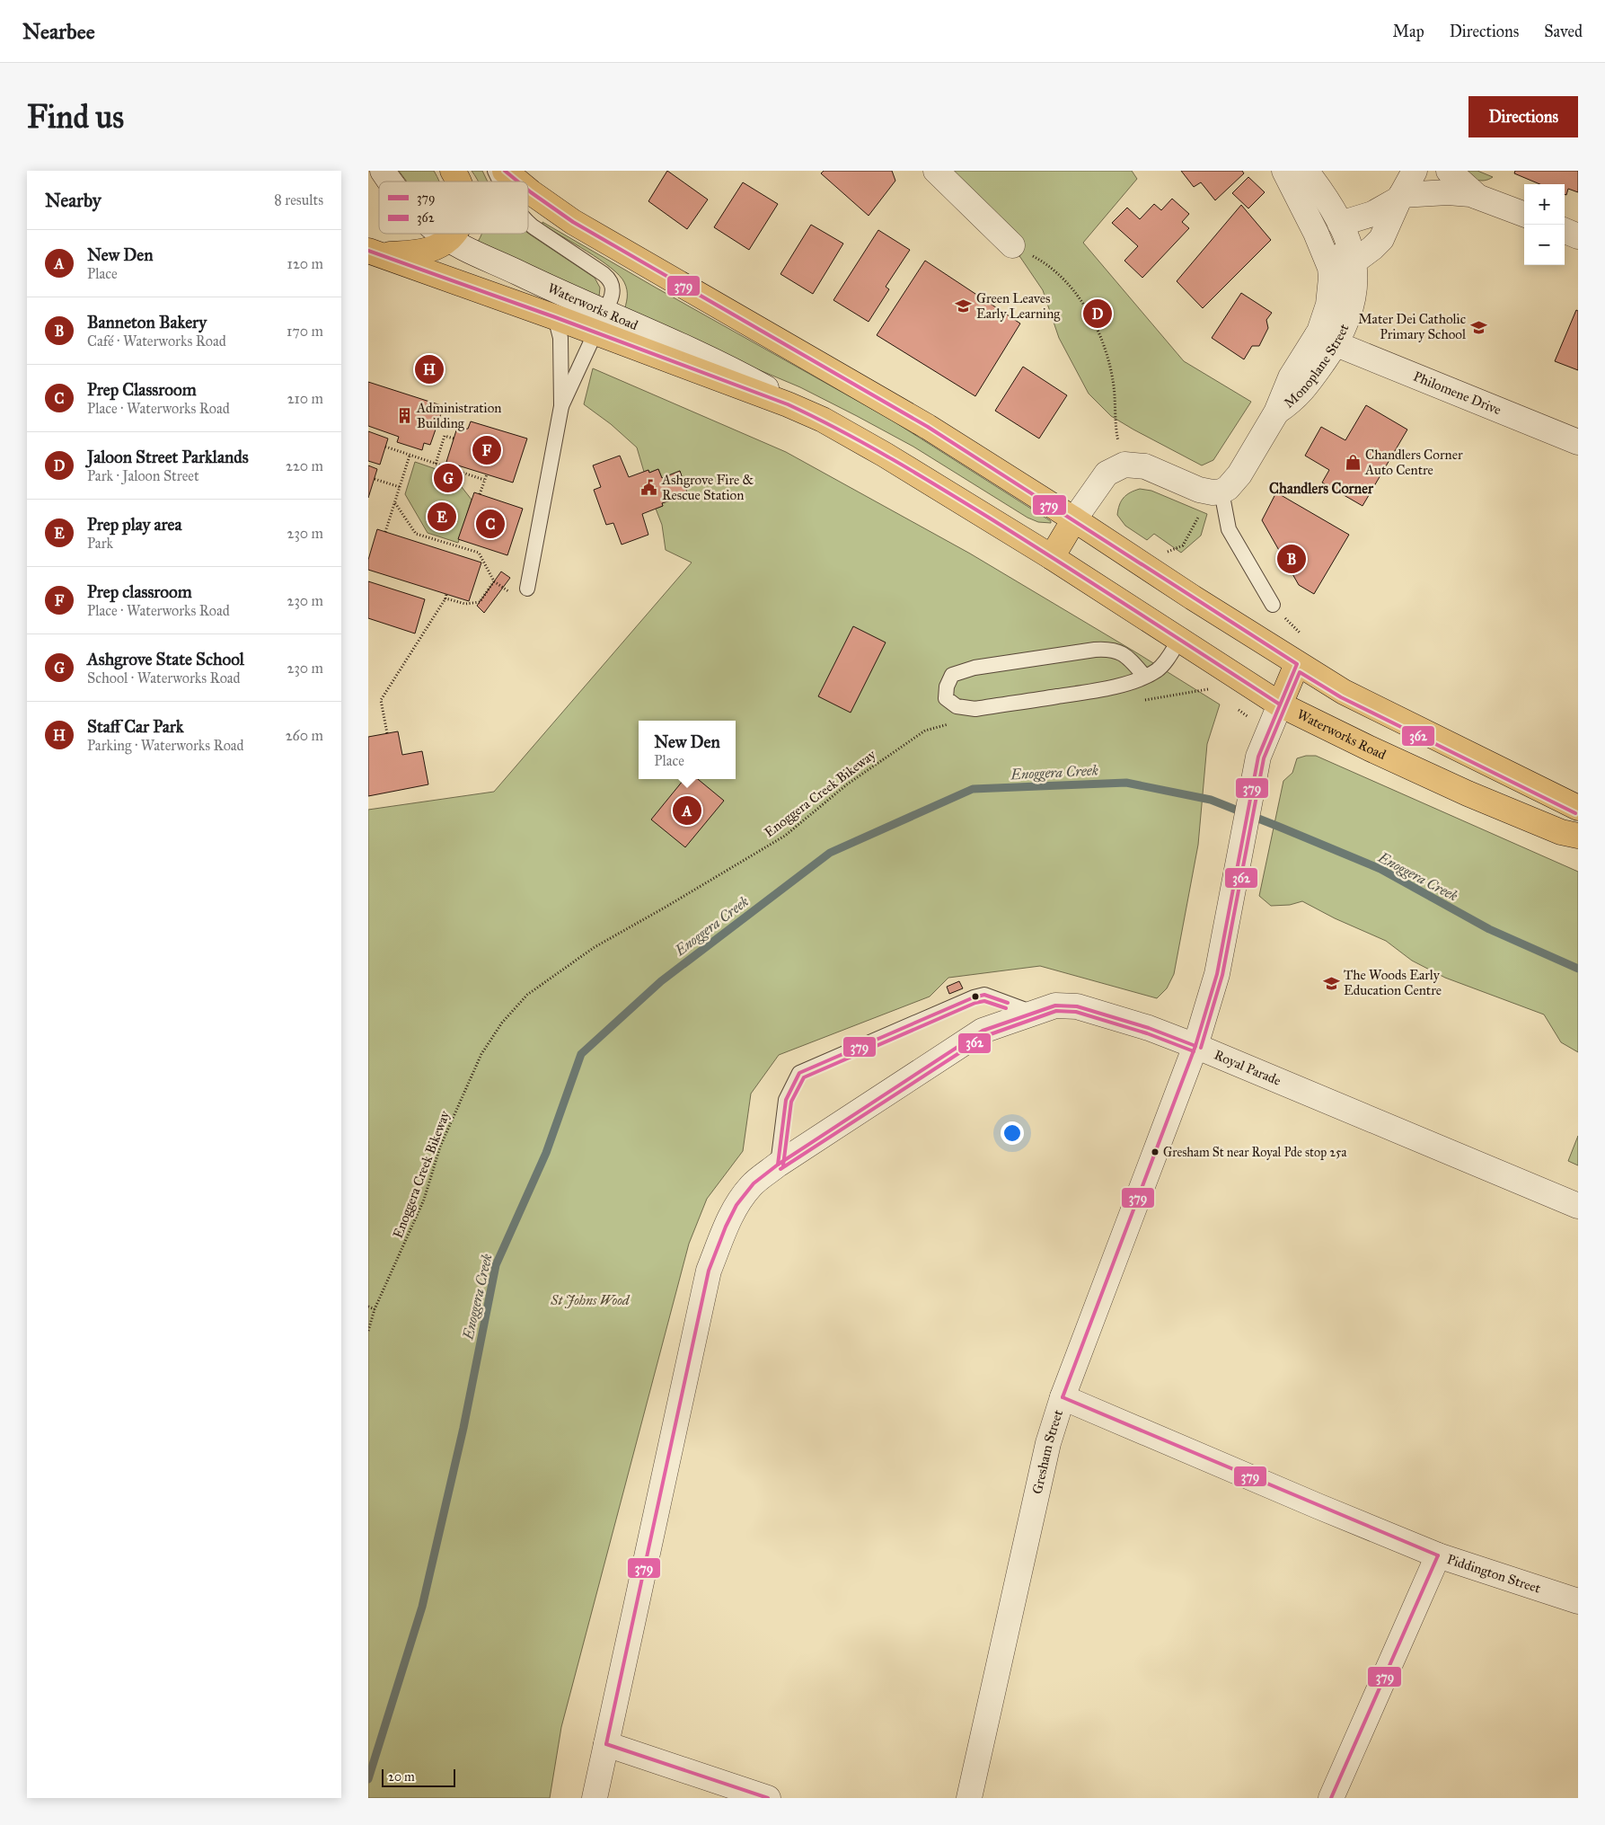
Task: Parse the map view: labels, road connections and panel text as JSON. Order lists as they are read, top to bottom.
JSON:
{
  "streets": {
    "main road": ["Waterworks Road"],
    "street": [
      "Monoplane Street",
      "Philomene Drive",
      "Royal Parade",
      "Gresham Street",
      "Piddington Street"
    ],
    "path": ["Enoggera Creek Bikeway"]
  },
  "crossings": [
    ["Waterworks Road", "Gresham Street"],
    ["Monoplane Street", "Philomene Drive"],
    ["Royal Parade", "Gresham Street"],
    ["Gresham Street", "Piddington Street"]
  ],
  "districts": ["Chandlers Corner"],
  "water": ["Enoggera Creek"],
  "parks": ["St Johns Wood"],
  "places": {
    "school or university": ["Green Leaves Early Learning", "Mater Dei Catholic Primary School", "The Woods Early Education Centre"],
    "building": ["Administration Building"],
    "shop": ["Chandlers Corner Auto Centre"],
    "public building": ["Ashgrove Fire & Rescue Station"],
    "other": ["Gresham St near Royal Pde stop 25a"]
  },
  "lines": ["transit line 379", "transit line 362"],
  "legend": ["379", "362"],
  "scale_bar": "20 m",
  "page": {
    "header": "Nearbee",
    "nav": ["Map", "Directions", "Saved"],
    "buttons": "Directions",
    "title": "Find us",
    "heading": ["Nearby", "8 results"],
    "map_buttons": ["+", "−"],
    "list": [
      {
        "mark": "A",
        "name": "New Den",
        "note": "Place",
        "value": "120 m"
      },
      {
        "mark": "B",
        "name": "Banneton Bakery",
        "note": "Café · Waterworks Road",
        "value": "170 m"
      },
      {
        "mark": "C",
        "name": "Prep Classroom",
        "note": "Place · Waterworks Road",
        "value": "210 m"
      },
      {
        "mark": "D",
        "name": "Jaloon Street Parklands",
        "note": "Park · Jaloon Street",
        "value": "220 m"
      },
      {
        "mark": "E",
        "name": "Prep play area",
        "note": "Park",
        "value": "230 m"
      },
      {
        "mark": "F",
        "name": "Prep classroom",
        "note": "Place · Waterworks Road",
        "value": "230 m"
      },
      {
        "mark": "G",
        "name": "Ashgrove State School",
        "note": "School · Waterworks Road",
        "value": "230 m"
      },
      {
        "mark": "H",
        "name": "Staff Car Park",
        "note": "Parking · Waterworks Road",
        "value": "260 m"
      }
    ],
    "pins": [
      "D",
      "H",
      "F",
      "G",
      "E",
      "C",
      "B",
      "A"
    ],
    "popup": ["New Den", "Place"],
    "scale": "20 m"
  }
}
